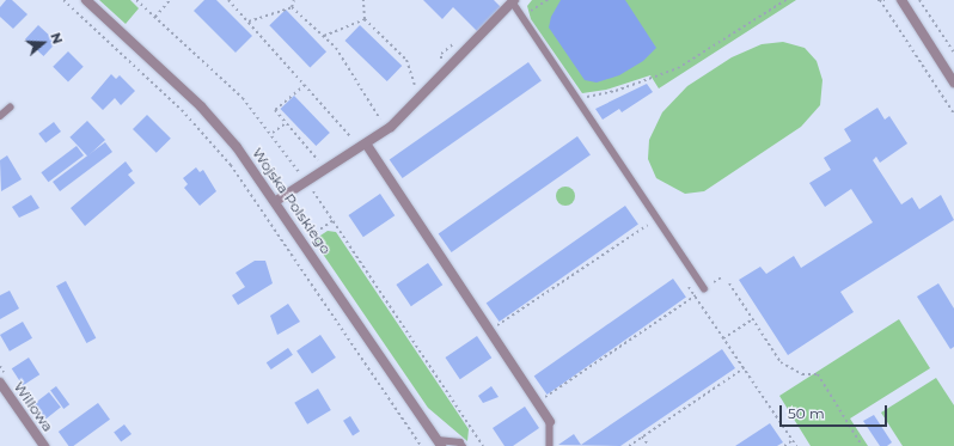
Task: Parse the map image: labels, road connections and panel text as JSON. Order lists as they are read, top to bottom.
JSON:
{
  "streets": {
    "street": ["Wojska Polskiego", "Willowa"]
  },
  "scale_bar": "50 m",
  "north": "right"
}
